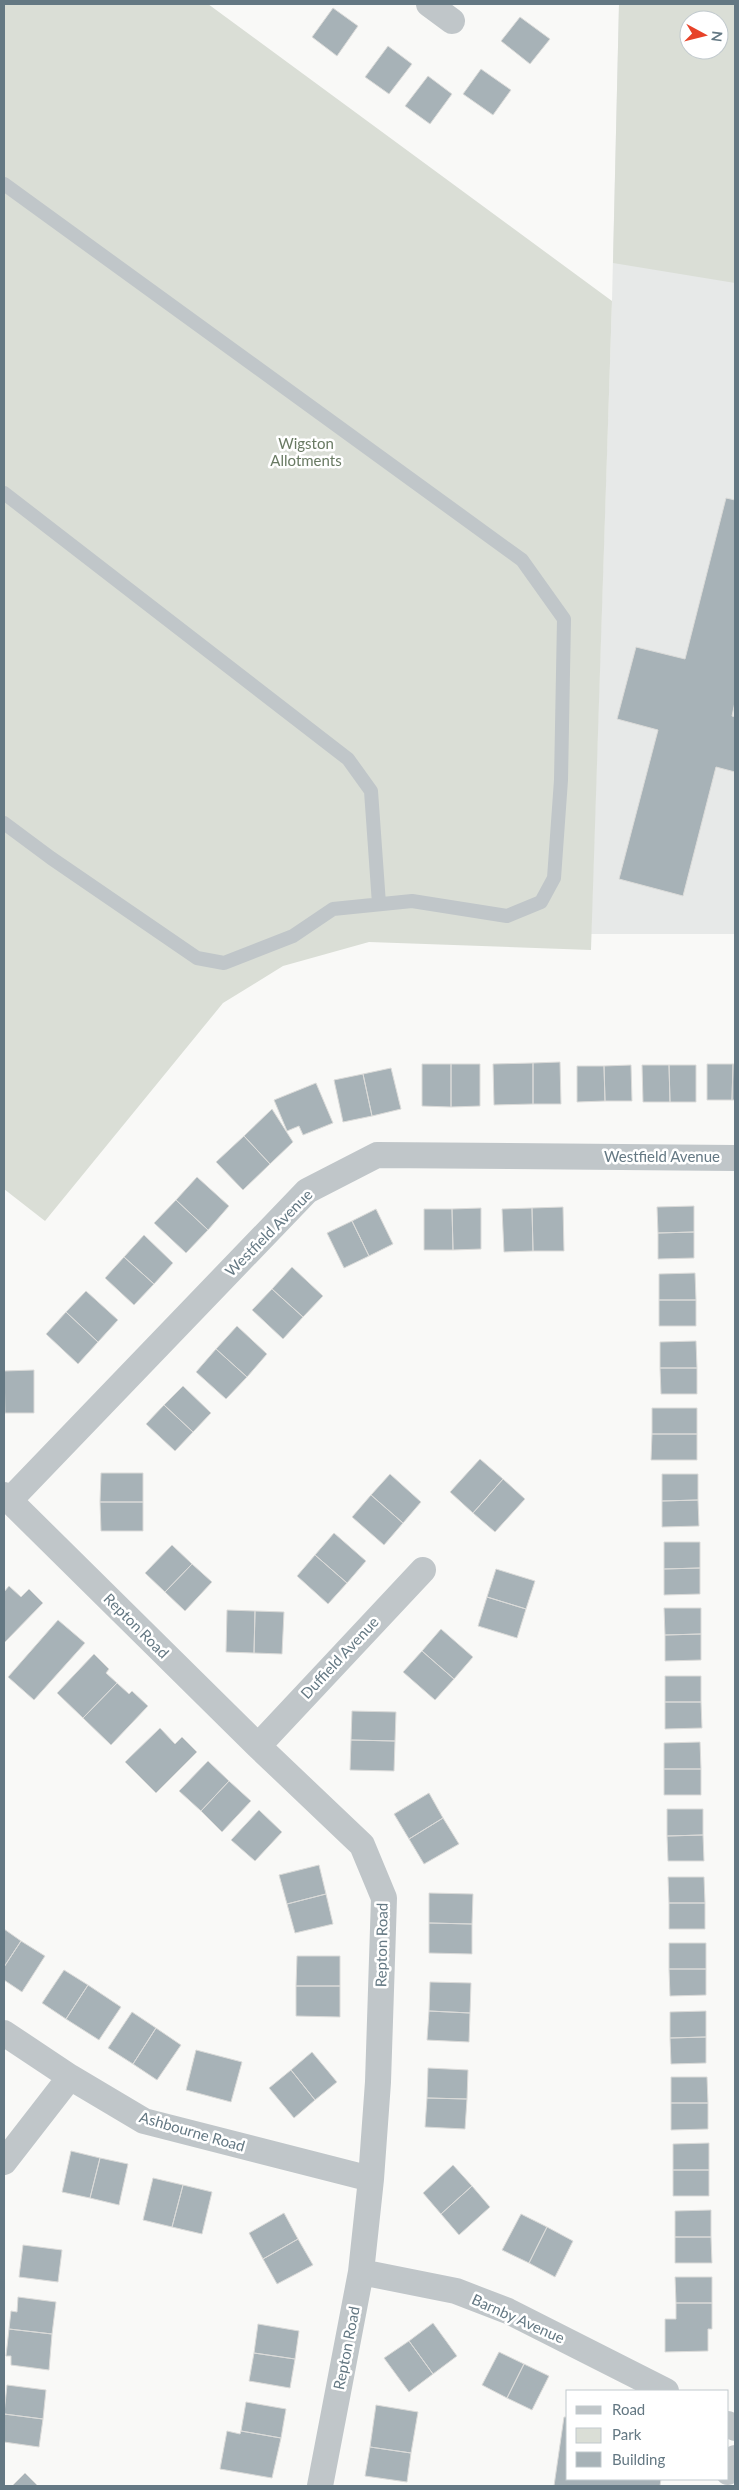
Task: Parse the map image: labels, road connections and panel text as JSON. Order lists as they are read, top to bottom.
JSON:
{
  "streets": {
    "street": [
      "Westfield Avenue",
      "Repton Road",
      "Duffield Avenue",
      "Ashbourne Road",
      "Barnby Avenue"
    ]
  },
  "crossings": [
    ["Westfield Avenue", "Repton Road"],
    ["Repton Road", "Duffield Avenue"],
    ["Repton Road", "Ashbourne Road"],
    ["Repton Road", "Barnby Avenue"]
  ],
  "parks": ["Wigston Allotments"],
  "legend": ["Road", "Park", "Building"],
  "north": "right"
}
